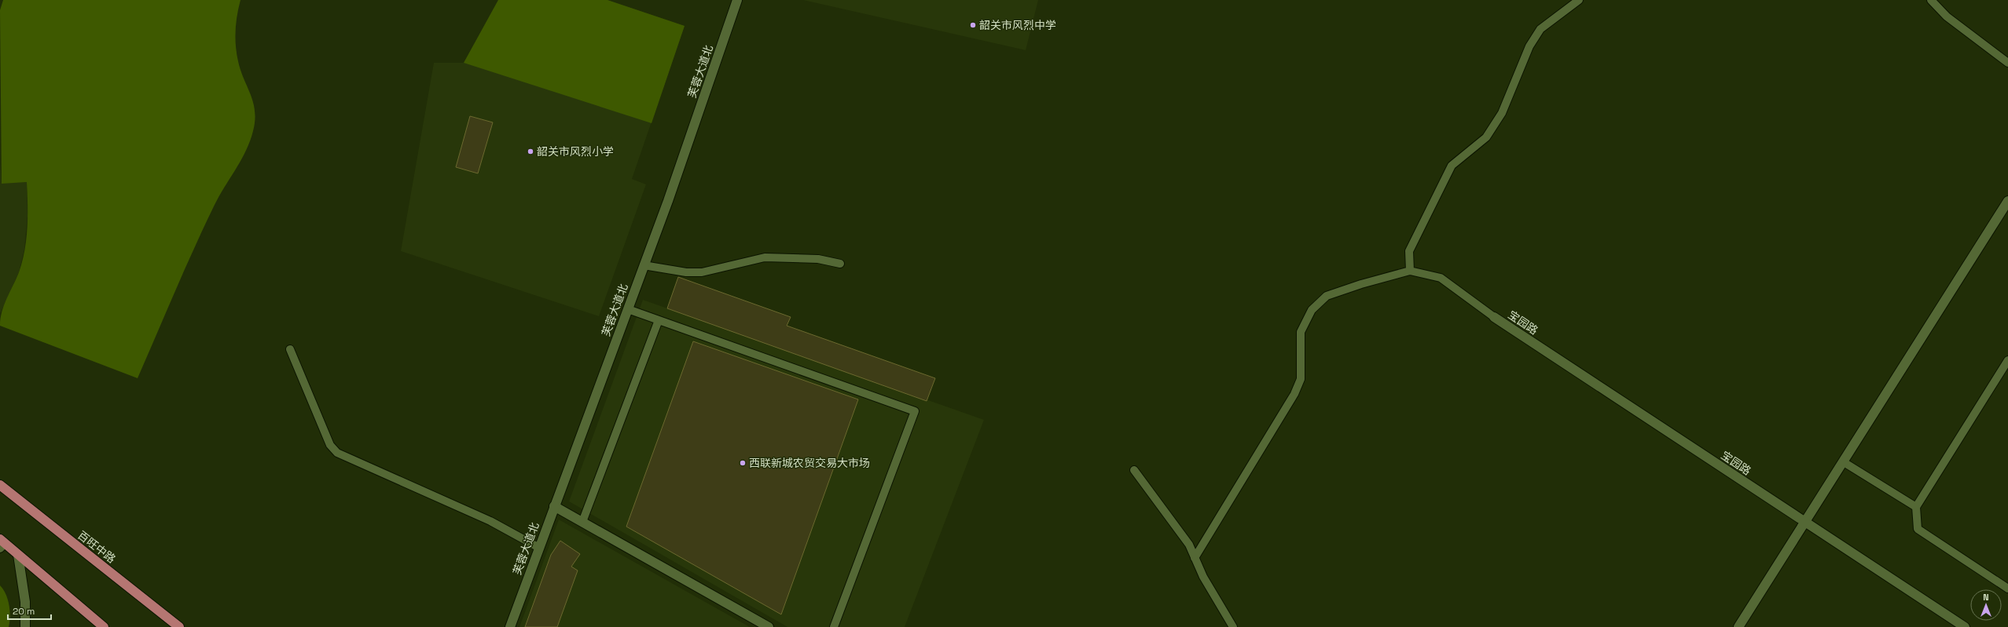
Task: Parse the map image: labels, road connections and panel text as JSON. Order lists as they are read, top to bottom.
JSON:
{
  "streets": {
    "main road": ["百旺中路"],
    "street": ["芙蓉大道北", "宝园路"]
  },
  "places": ["韶关市风烈中学", "韶关市风烈小学", "西联新城农贸交易大市场"],
  "scale_bar": "20 m",
  "north": "top"
}
